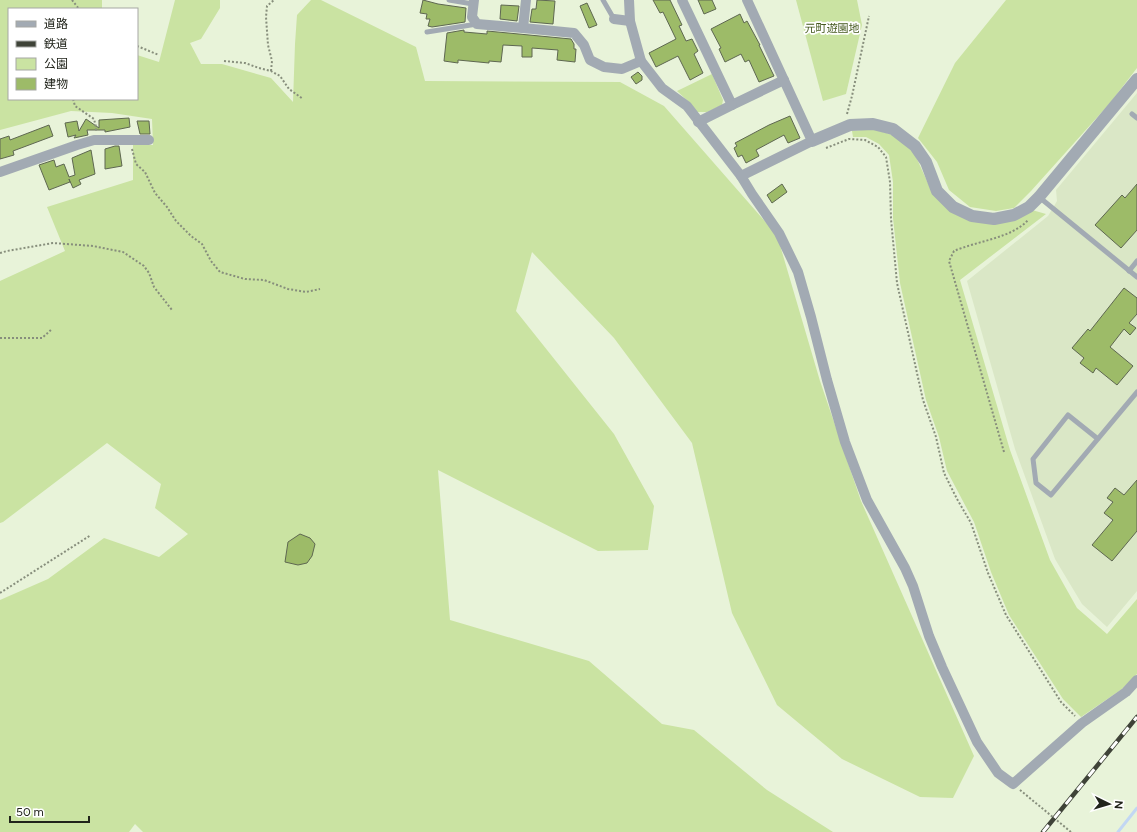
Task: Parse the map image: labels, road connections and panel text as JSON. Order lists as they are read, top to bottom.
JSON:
{
  "parks": ["元町遊園地"],
  "legend": [
    "道路",
    "鉄道",
    "公園",
    "建物"
  ],
  "scale_bar": "50 m",
  "north": "right"
}
